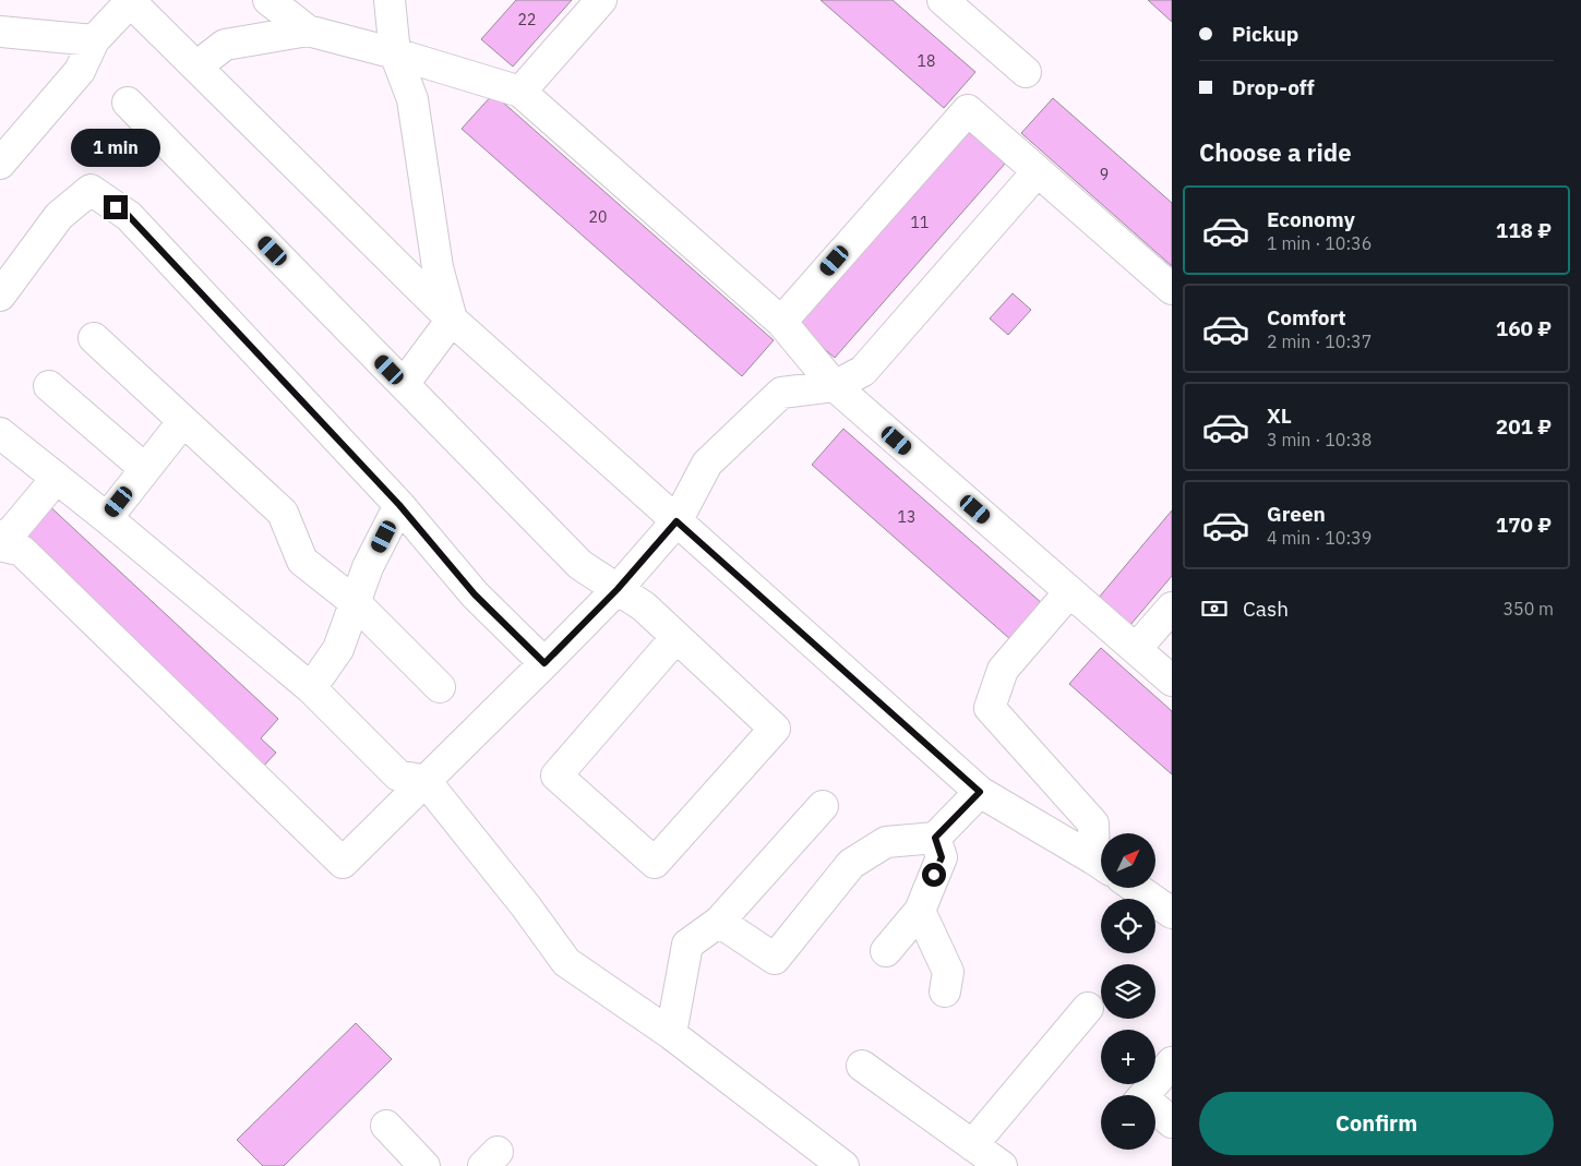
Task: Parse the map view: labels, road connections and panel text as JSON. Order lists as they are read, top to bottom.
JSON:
{
  "house_numbers": [
    "22",
    "18",
    "9",
    "20",
    "11",
    "13"
  ],
  "north": "top right",
  "page": {
    "banner": ["Pickup", "Drop-off"],
    "heading": "Choose a ride",
    "bubble": "1 min",
    "list": [
      {
        "name": "Economy",
        "note": "1 min · 10:36",
        "value": "118 ₽"
      },
      {
        "name": "Comfort",
        "note": "2 min · 10:37",
        "value": "160 ₽"
      },
      {
        "name": "XL",
        "note": "3 min · 10:38",
        "value": "201 ₽"
      },
      {
        "name": "Green",
        "note": "4 min · 10:39",
        "value": "170 ₽"
      }
    ],
    "pay": ["Cash", "350 m"],
    "map_buttons": ["+", "−"],
    "buttons": "Confirm"
  }
}
